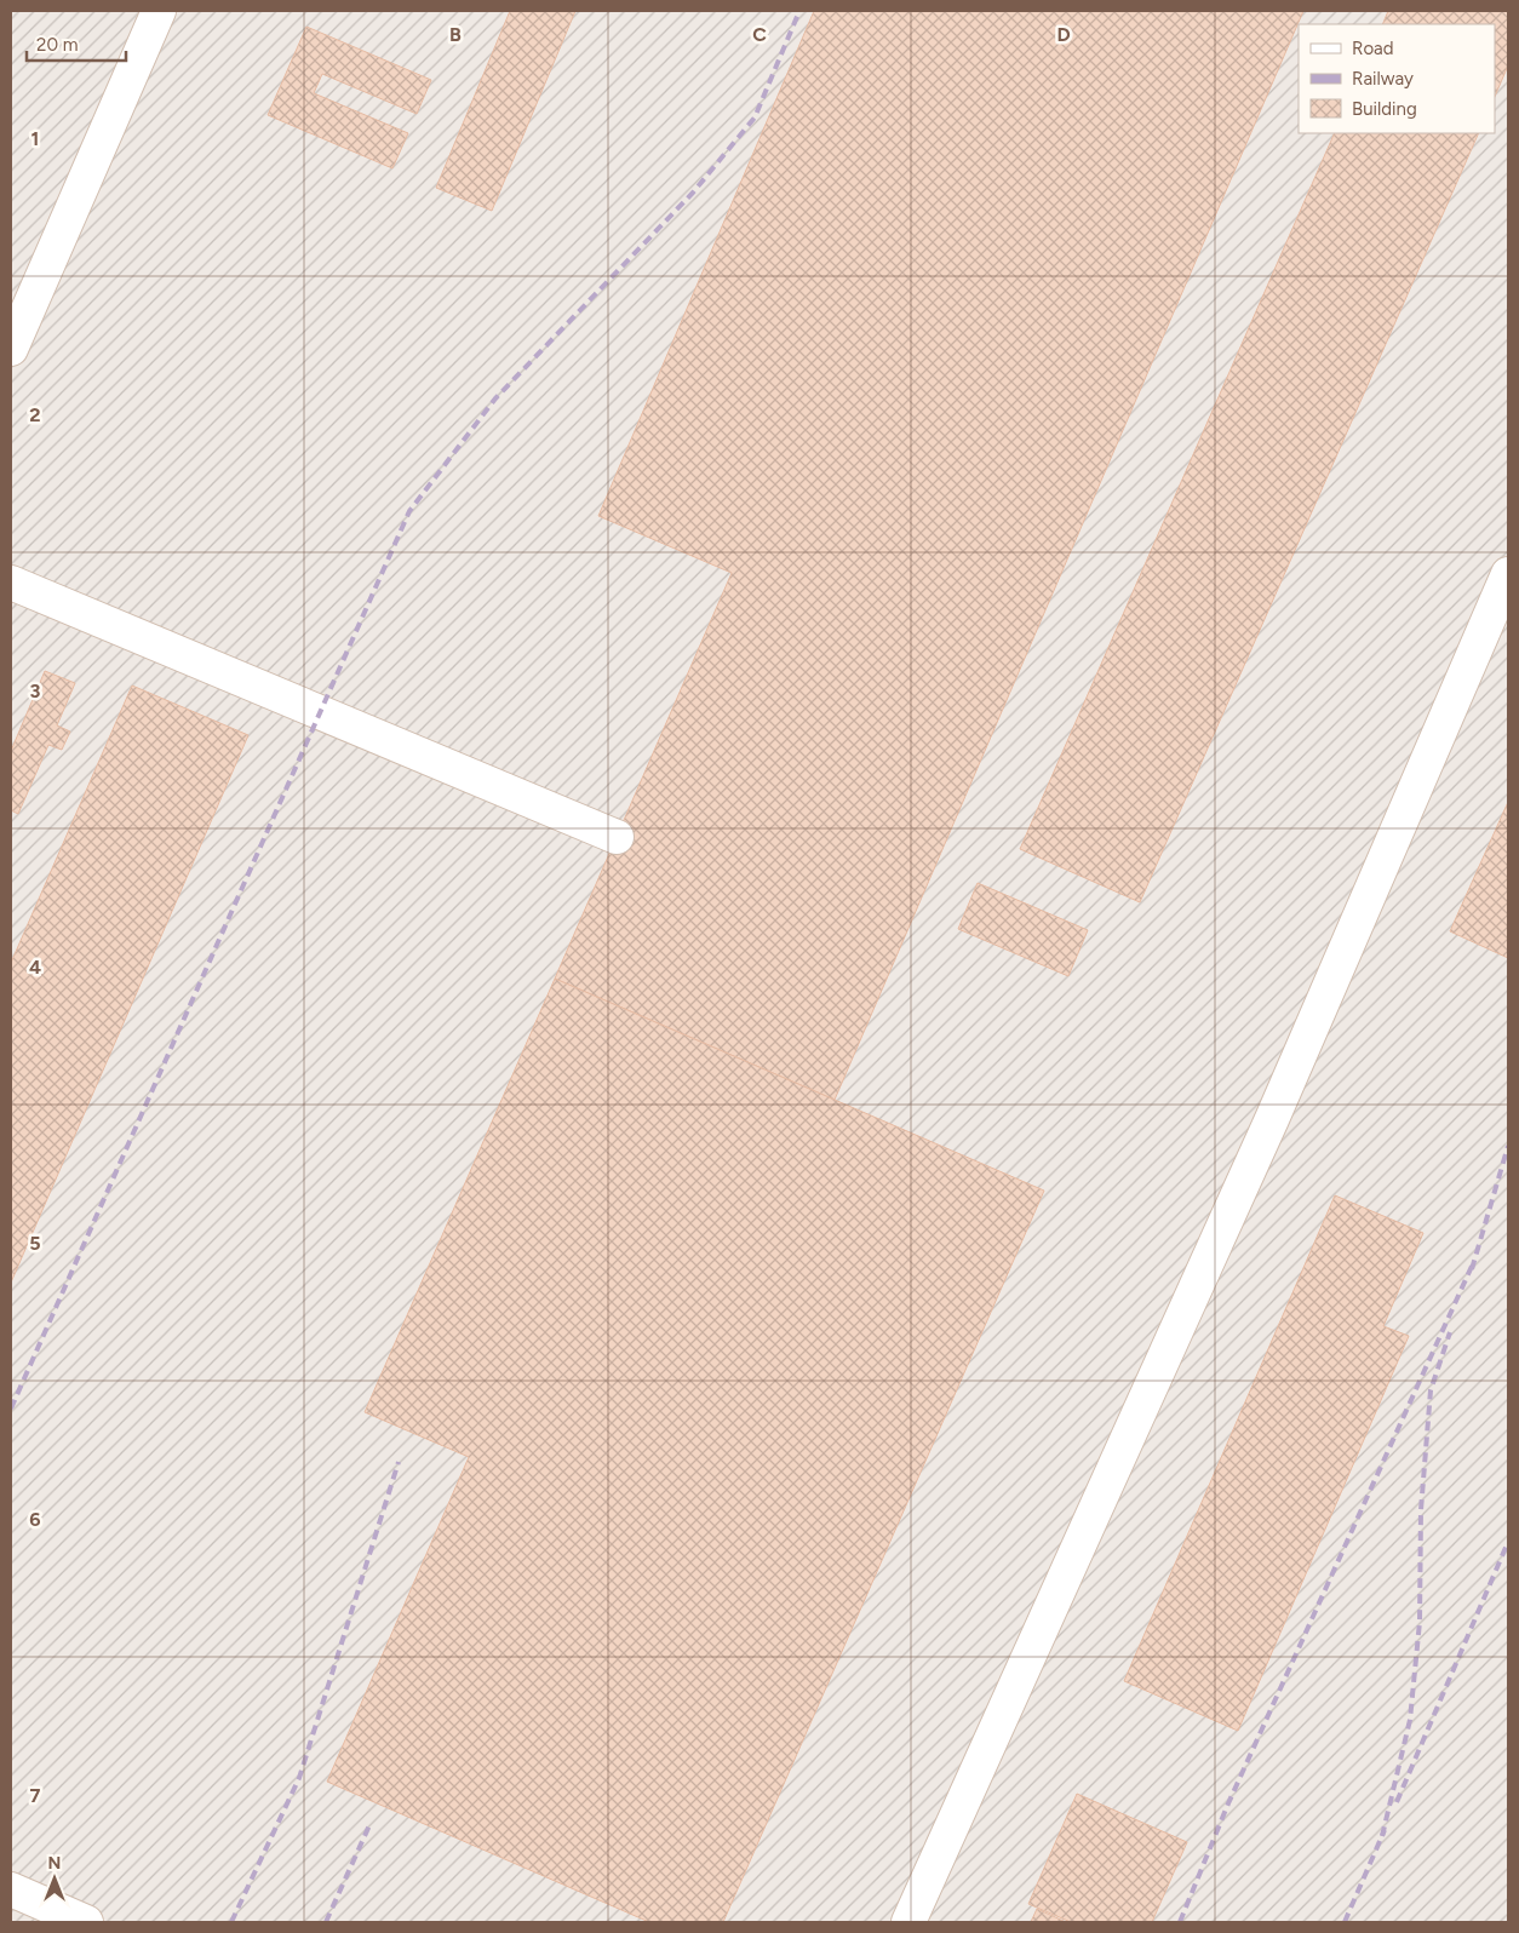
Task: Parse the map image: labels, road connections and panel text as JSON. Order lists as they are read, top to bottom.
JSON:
{
  "legend": ["Road", "Railway", "Building"],
  "scale_bar": "20 m",
  "north": "top",
  "grid": {
    "columns": ["B", "C", "D"],
    "rows": [
      "1",
      "2",
      "3",
      "4",
      "5",
      "6",
      "7"
    ]
  }
}
